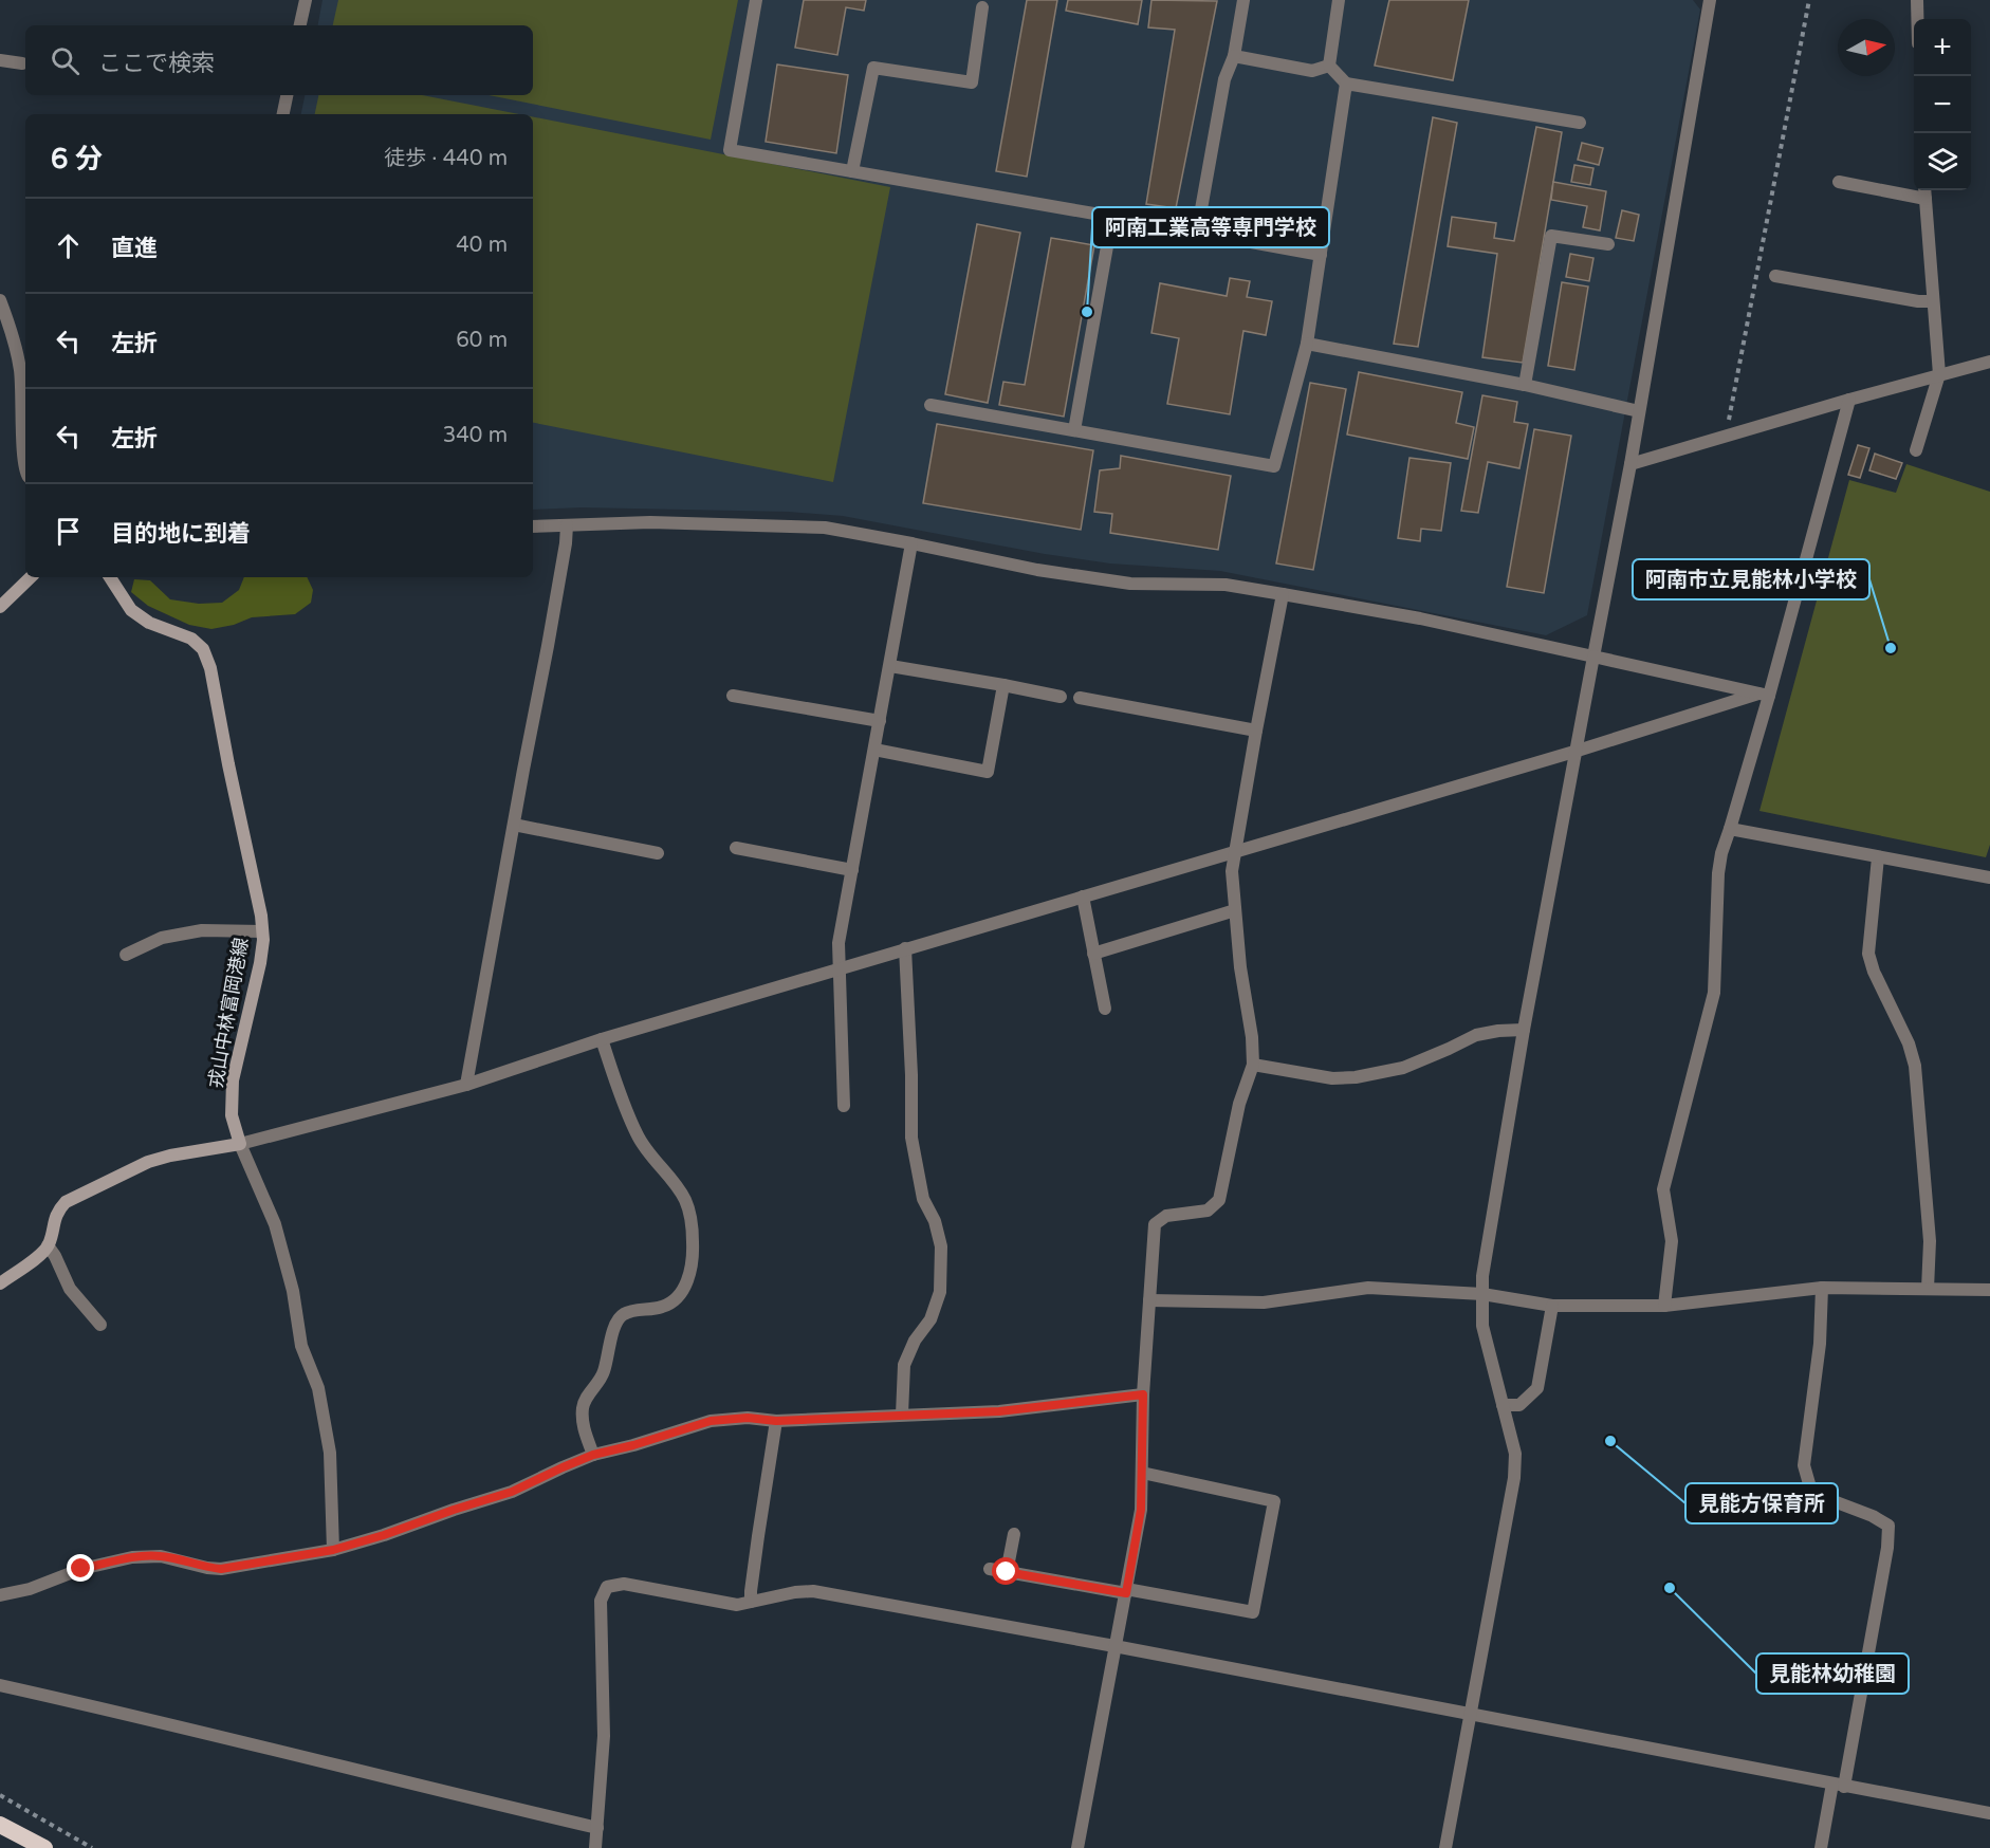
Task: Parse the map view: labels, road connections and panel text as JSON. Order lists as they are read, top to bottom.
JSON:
{
  "streets": {
    "main road": ["戎山中林富岡港線"]
  },
  "places": [
    "阿南工業高等専門学校",
    "阿南市立見能林小学校",
    "見能方保育所",
    "見能林幼稚園"
  ],
  "north": "right",
  "page": {
    "map_buttons": ["+", "−"],
    "search": "ここで検索",
    "heading": ["6 分", "徒歩 · 440 m"],
    "list": [
      ["直進", "40 m"],
      ["左折", "60 m"],
      ["左折", "340 m"],
      "目的地に到着"
    ]
  }
}
